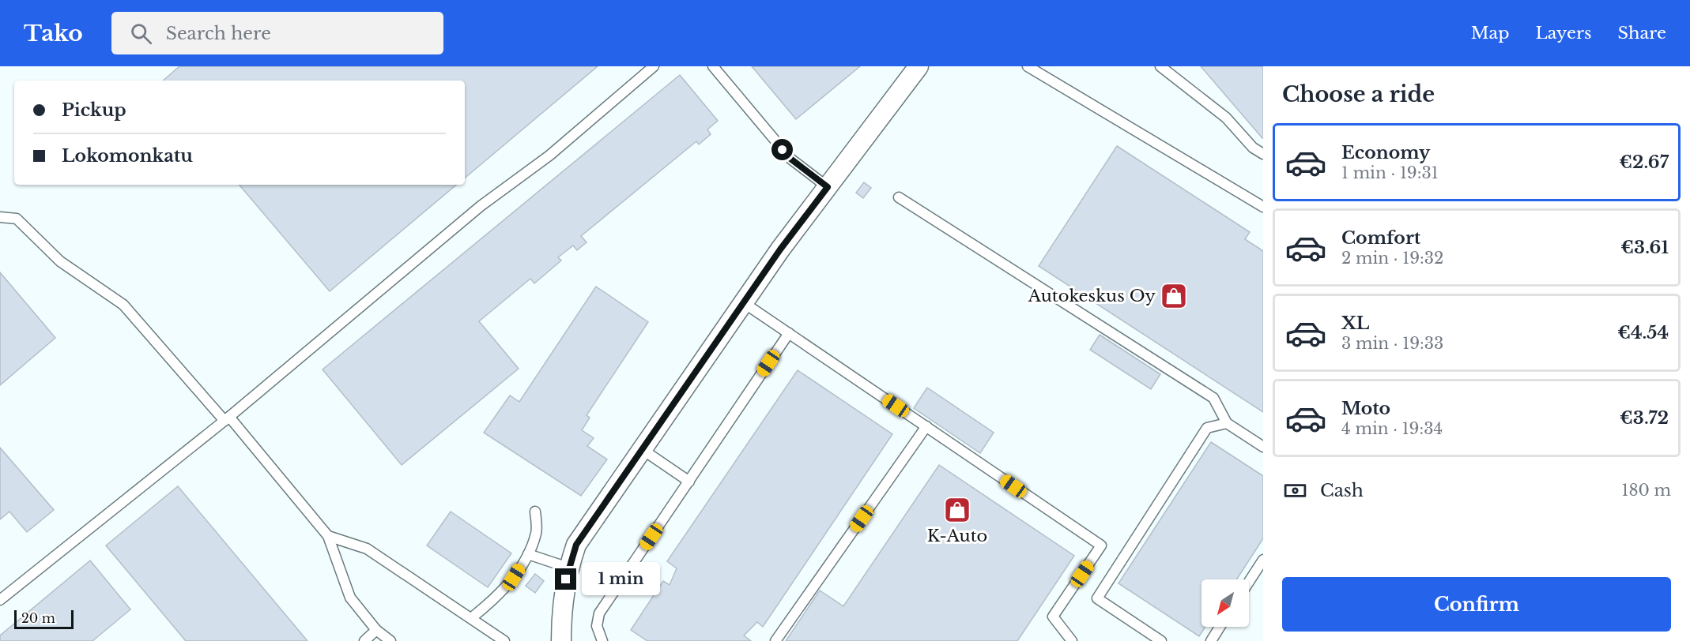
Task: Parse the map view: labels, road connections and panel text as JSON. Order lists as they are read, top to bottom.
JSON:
{
  "places": {
    "shop": ["Autokeskus Oy", "K-Auto"]
  },
  "scale_bar": "20 m",
  "north": "bottom left",
  "page": {
    "header": "Tako",
    "search": "Search here",
    "nav": ["Map", "Layers", "Share"],
    "heading": "Choose a ride",
    "banner": ["Pickup", "Lokomonkatu"],
    "list": [
      {
        "name": "Economy",
        "note": "1 min · 19:31",
        "value": "€2.67"
      },
      {
        "name": "Comfort",
        "note": "2 min · 19:32",
        "value": "€3.61"
      },
      {
        "name": "XL",
        "note": "3 min · 19:33",
        "value": "€4.54"
      },
      {
        "name": "Moto",
        "note": "4 min · 19:34",
        "value": "€3.72"
      }
    ],
    "pay": ["Cash", "180 m"],
    "bubble": "1 min",
    "buttons": "Confirm",
    "scale": "20 m"
  }
}
